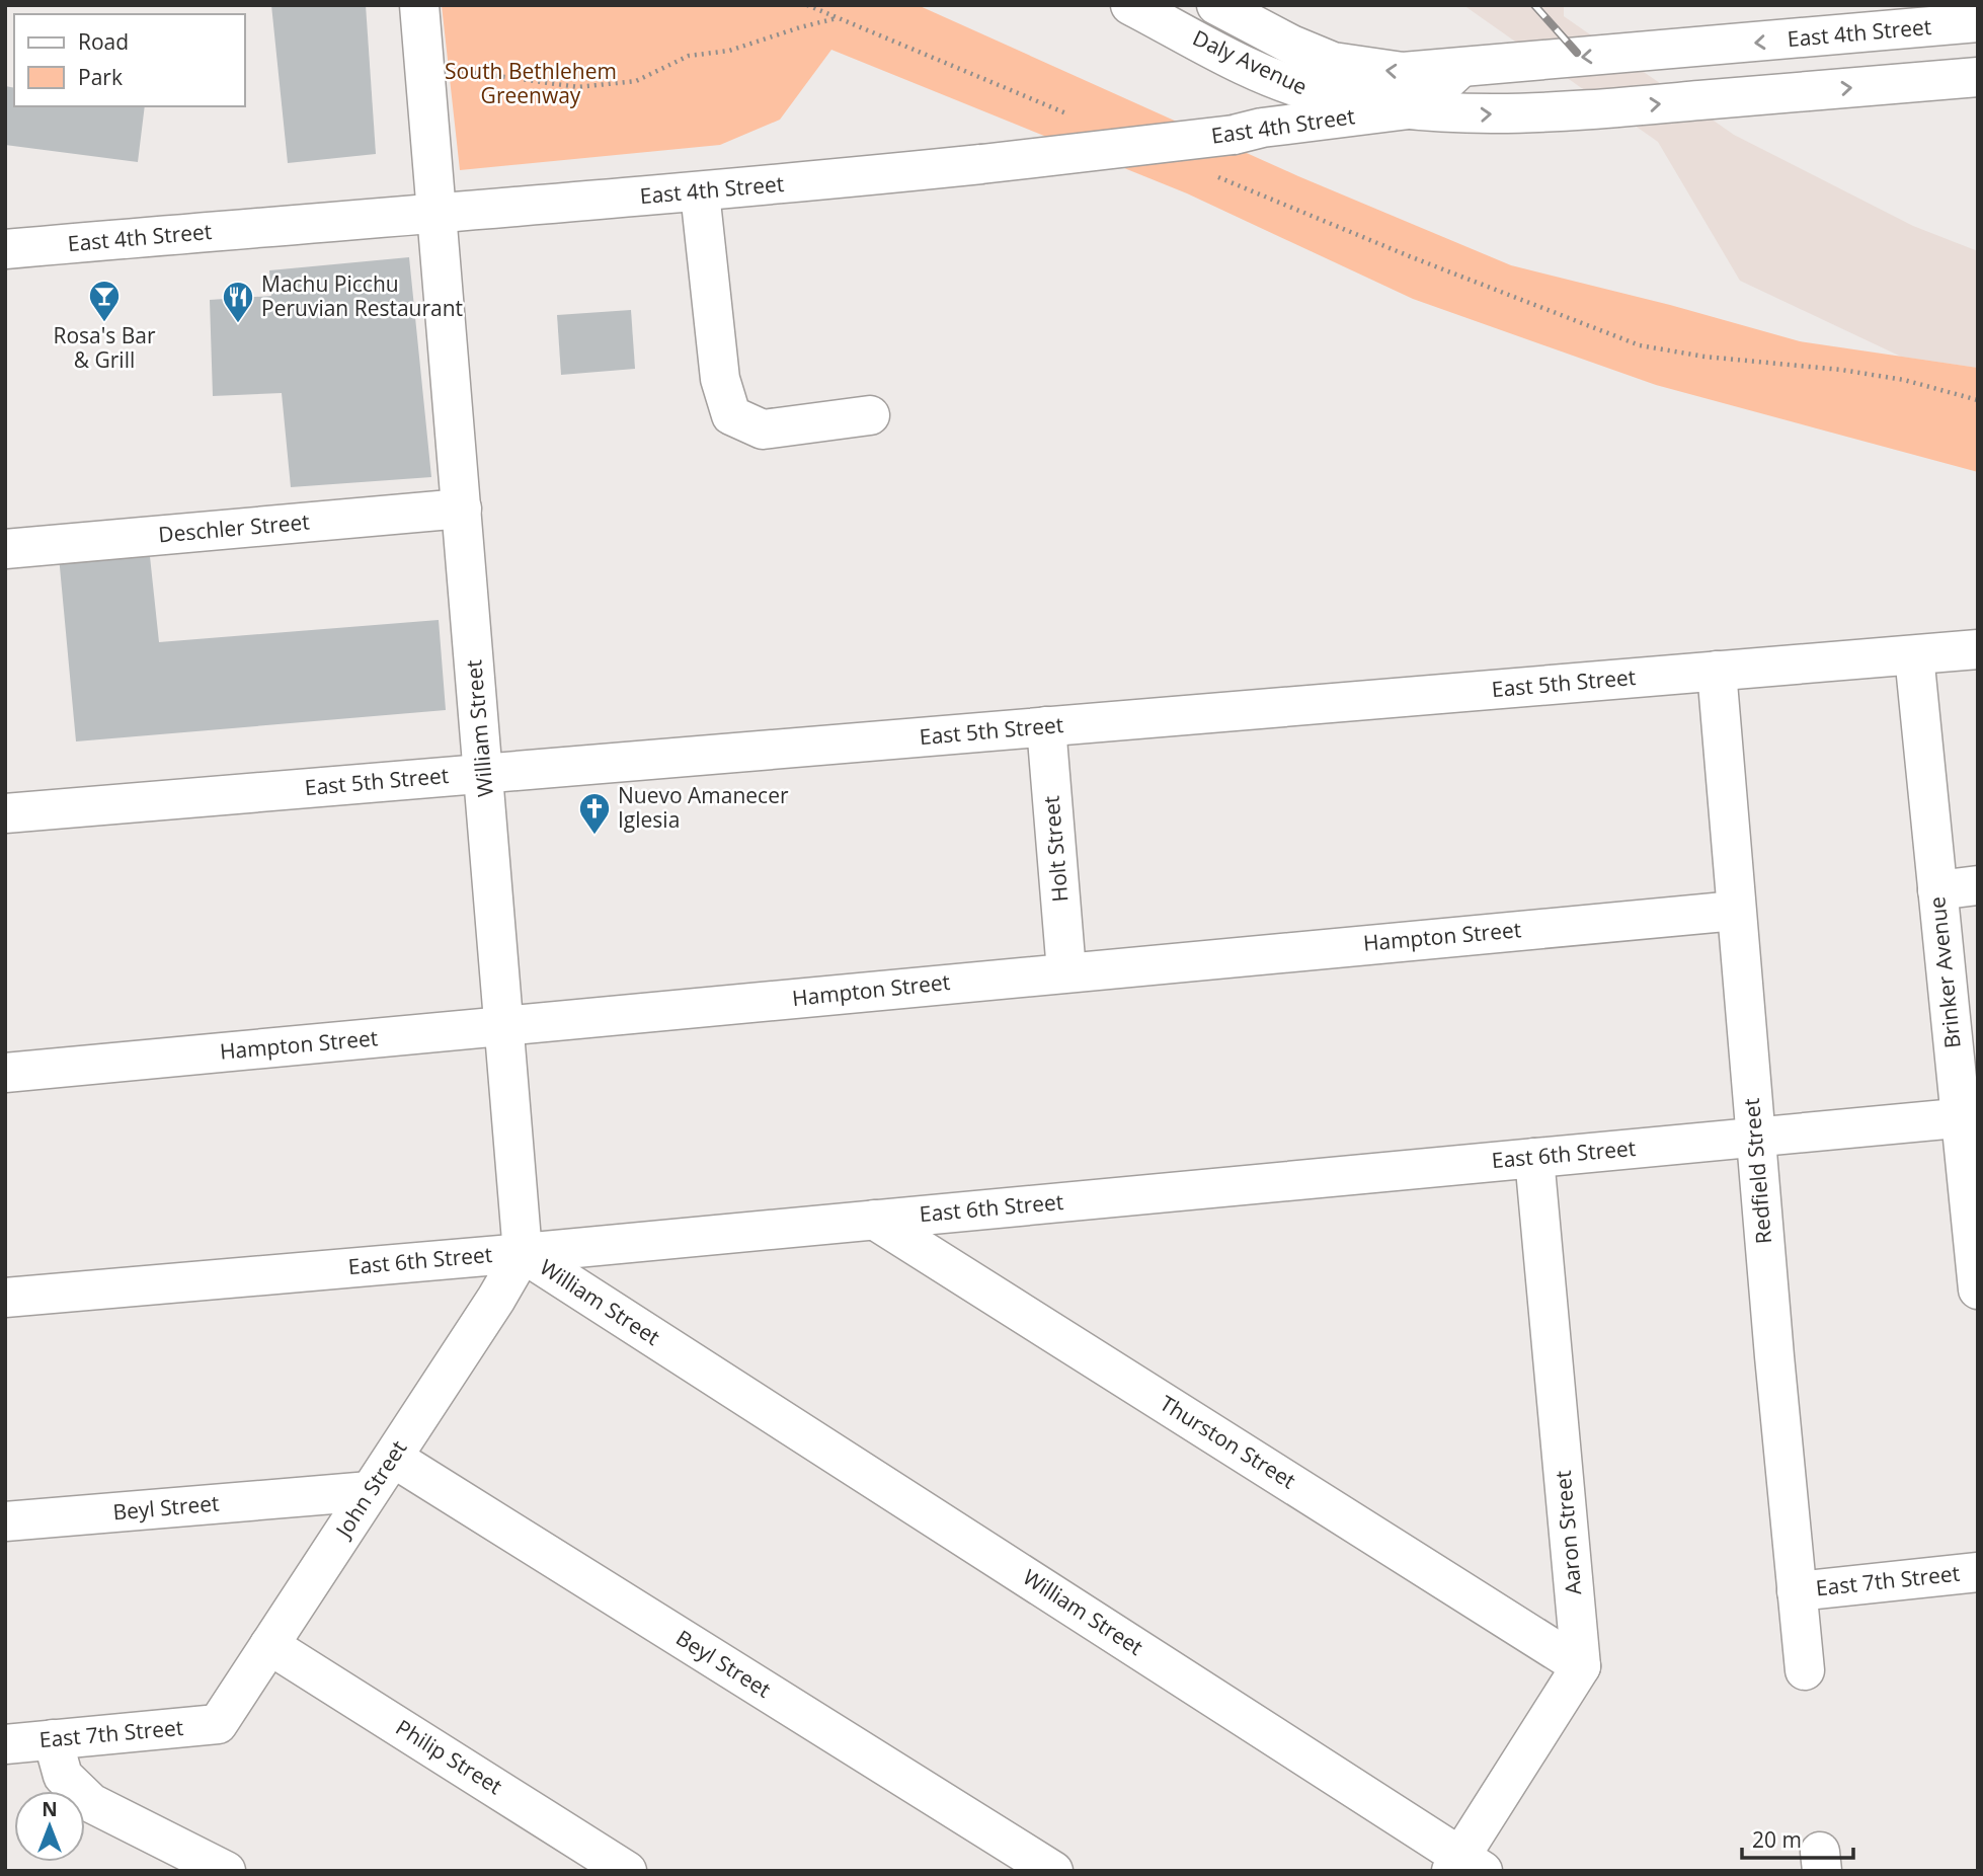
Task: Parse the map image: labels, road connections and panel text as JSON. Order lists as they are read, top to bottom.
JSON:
{
  "streets": {
    "main road": [
      "East 4th Street",
      "Daly Avenue",
      "Deschler Street",
      "East 5th Street",
      "William Street",
      "Holt Street",
      "Hampton Street",
      "Brinker Avenue",
      "East 6th Street",
      "Redfield Street",
      "Thurston Street",
      "John Street",
      "Beyl Street",
      "Aaron Street",
      "East 7th Street",
      "Philip Street"
    ]
  },
  "crossings": [
    ["East 4th Street", "Daly Avenue"],
    ["East 4th Street", "William Street"],
    ["Deschler Street", "William Street"],
    ["East 5th Street", "William Street"],
    ["East 5th Street", "Holt Street"],
    ["East 5th Street", "Brinker Avenue"],
    ["East 5th Street", "Redfield Street"],
    ["William Street", "Hampton Street"],
    ["William Street", "East 6th Street"],
    ["William Street", "John Street"],
    ["Holt Street", "Hampton Street"],
    ["Hampton Street", "Redfield Street"],
    ["Brinker Avenue", "East 6th Street"],
    ["East 6th Street", "Redfield Street"],
    ["East 6th Street", "Thurston Street"],
    ["East 6th Street", "John Street"],
    ["East 6th Street", "Aaron Street"],
    ["Redfield Street", "East 7th Street"],
    ["Thurston Street", "Aaron Street"],
    ["John Street", "Beyl Street"],
    ["John Street", "East 7th Street"],
    ["John Street", "Philip Street"]
  ],
  "parks": ["South Bethlehem Greenway"],
  "places": {
    "bar": ["Rosa's Bar & Grill"],
    "restaurant": ["Machu Picchu Peruvian Restaurant"],
    "church": ["Nuevo Amanecer Iglesia"]
  },
  "legend": ["Road", "Park"],
  "scale_bar": "20 m",
  "north": "top"
}
